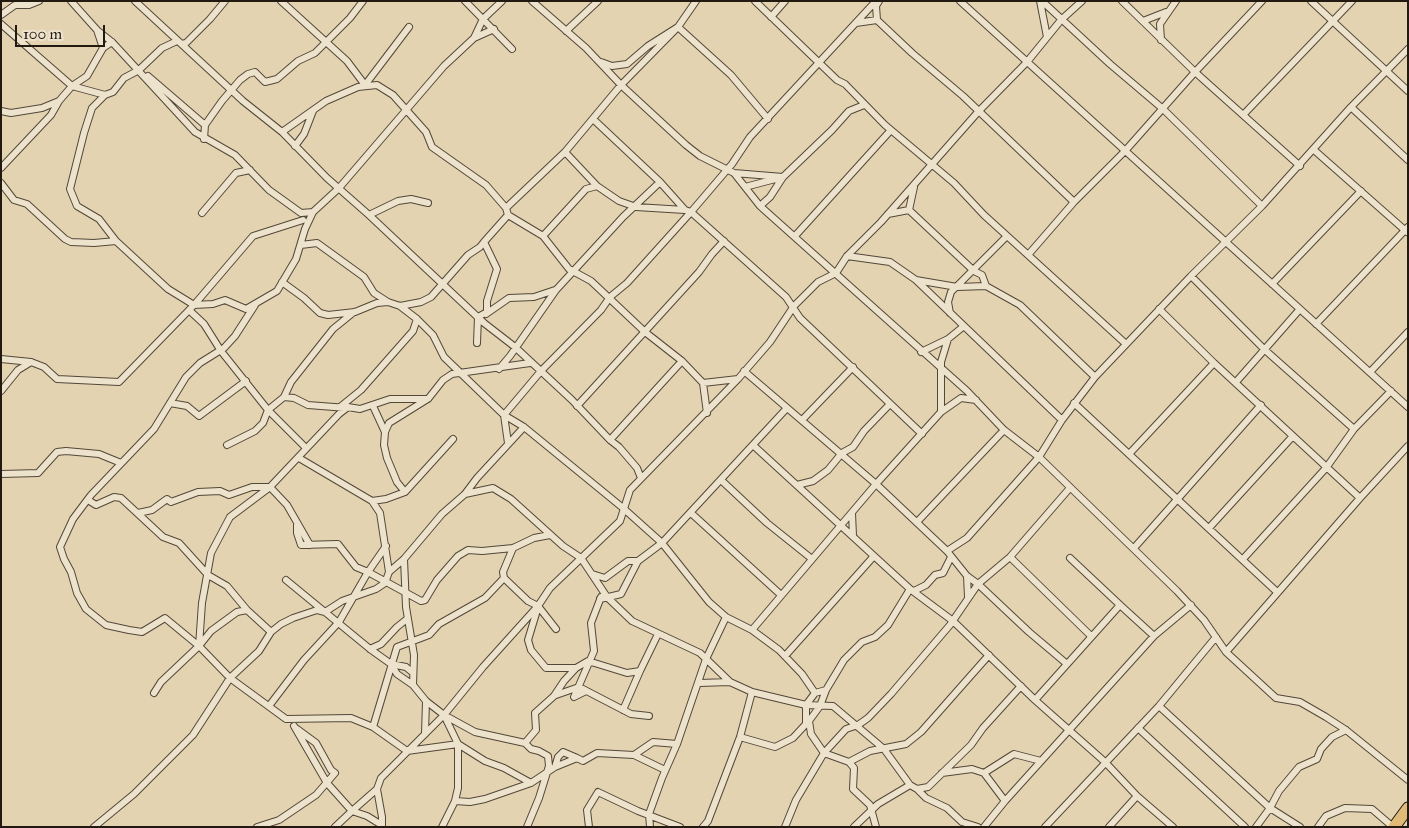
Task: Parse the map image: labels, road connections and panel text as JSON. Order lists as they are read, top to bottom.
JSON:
{
  "scale_bar": "100 m"
}
